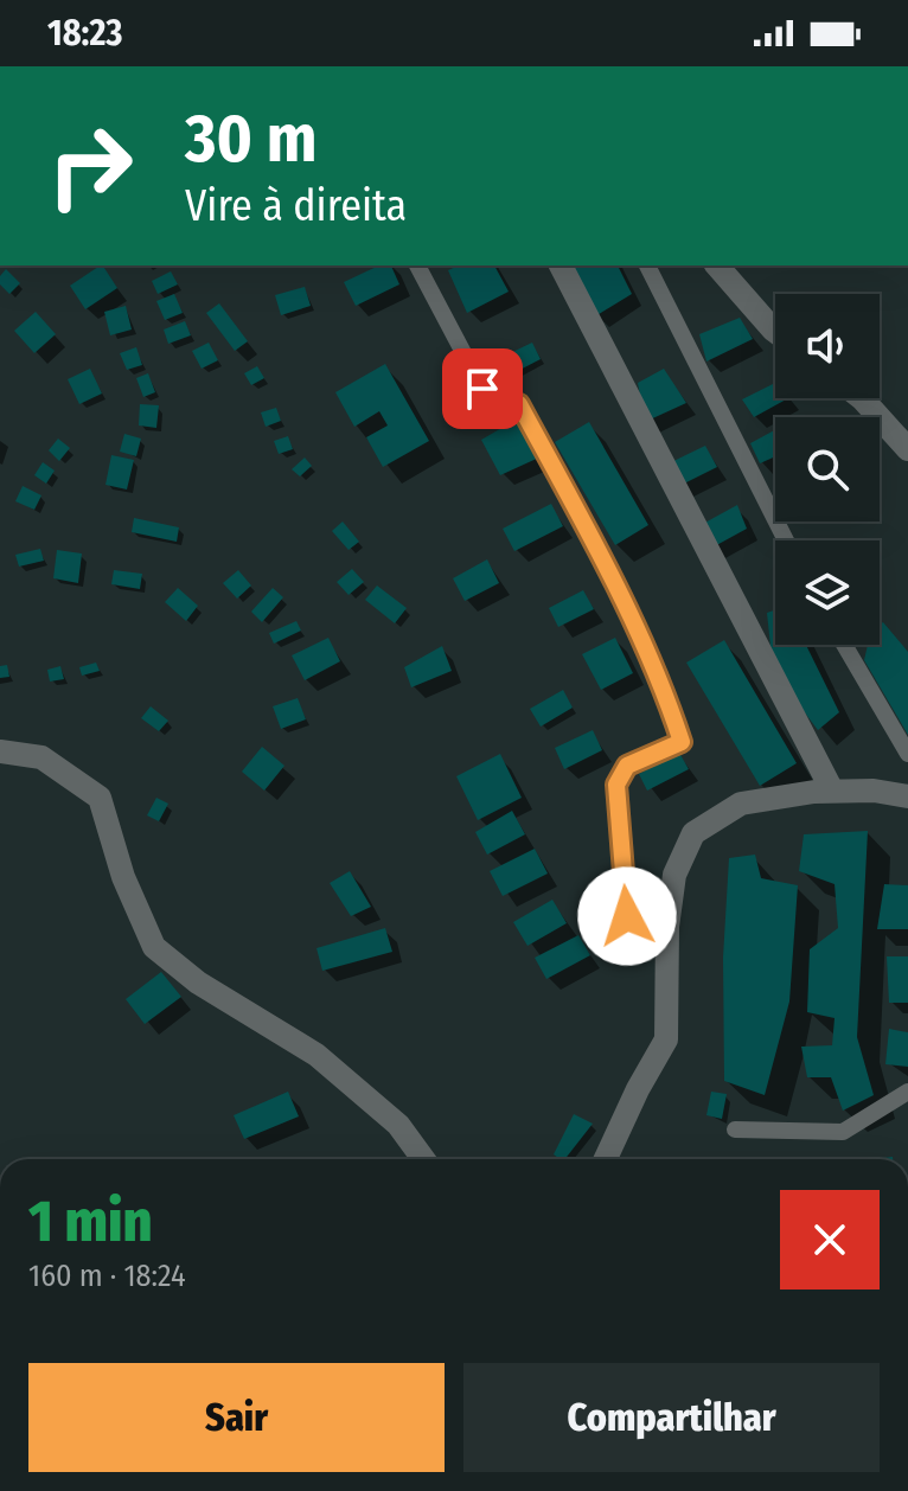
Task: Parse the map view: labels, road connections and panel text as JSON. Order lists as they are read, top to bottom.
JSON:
{
  "page": {
    "status": "18:23",
    "turn": ["30 m", "Vire à direita"],
    "heading": ["1 min", "160 m · 18:24"],
    "buttons": ["Sair", "Compartilhar"]
  }
}
